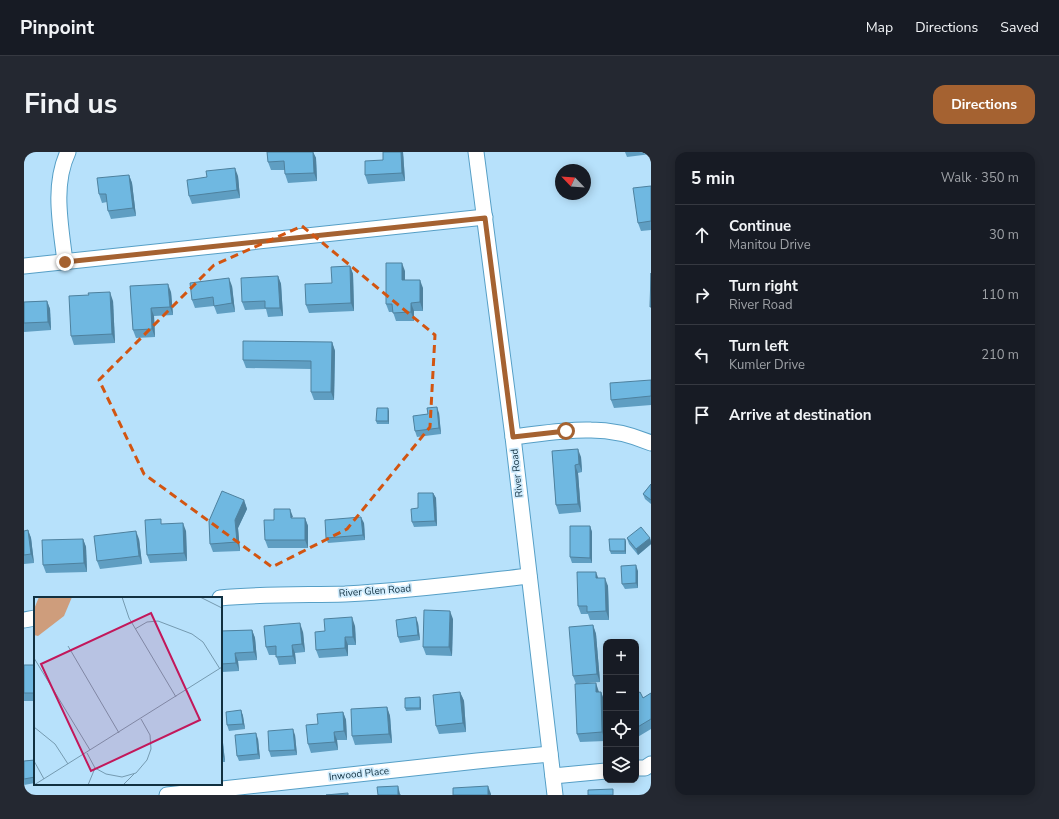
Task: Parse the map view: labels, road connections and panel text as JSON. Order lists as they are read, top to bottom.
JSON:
{
  "streets": {
    "street": ["River Road", "River Glen Road", "Inwood Place"]
  },
  "crossings": [
    ["River Road", "River Glen Road"],
    ["River Road", "Inwood Place"]
  ],
  "north": "top left",
  "page": {
    "header": "Pinpoint",
    "nav": ["Map", "Directions", "Saved"],
    "title": "Find us",
    "buttons": "Directions",
    "heading": ["5 min", "Walk · 350 m"],
    "list": [
      ["Continue", "Manitou Drive", "30 m"],
      ["Turn right", "River Road", "110 m"],
      ["Turn left", "Kumler Drive", "210 m"],
      "Arrive at destination"
    ],
    "map_buttons": ["+", "−"]
  }
}
